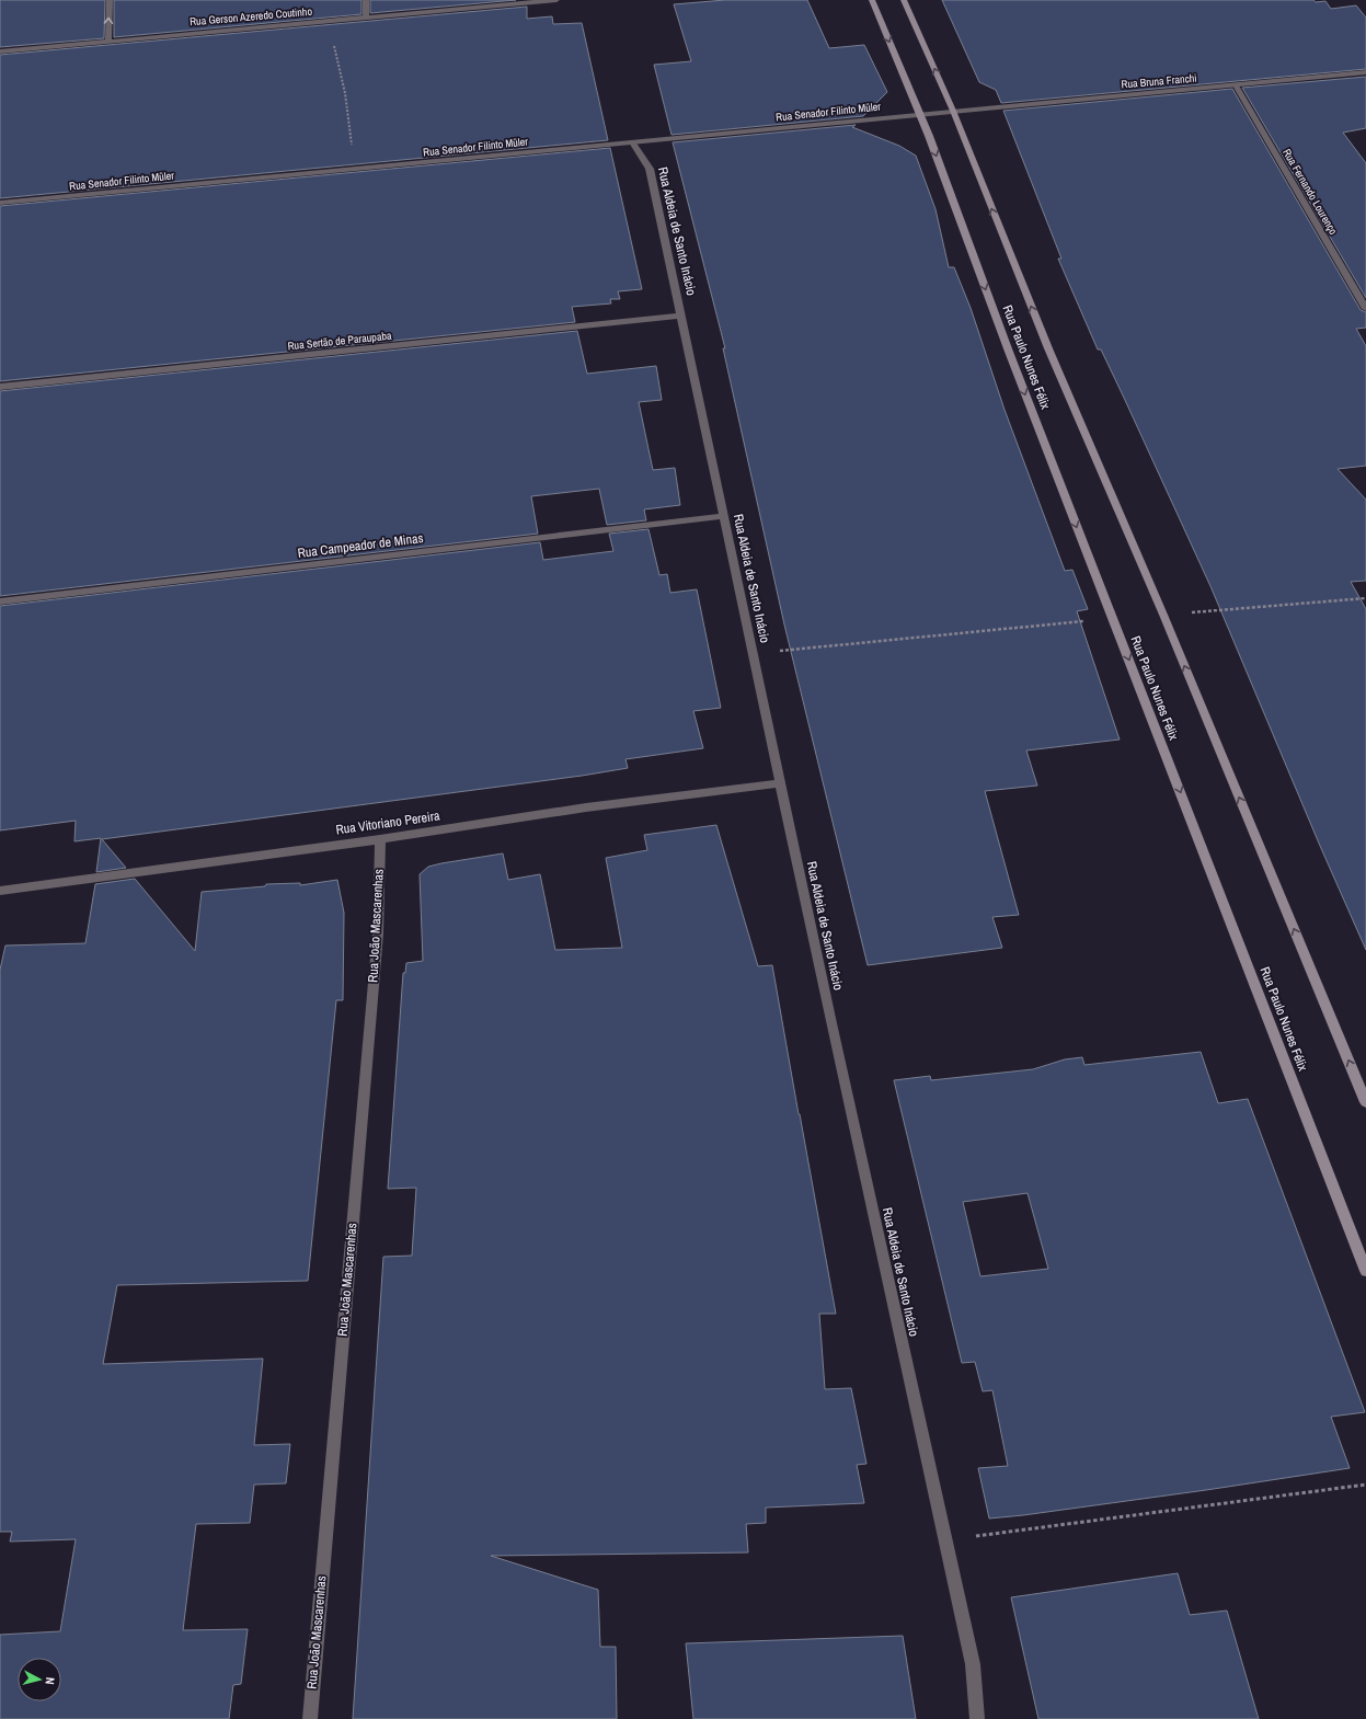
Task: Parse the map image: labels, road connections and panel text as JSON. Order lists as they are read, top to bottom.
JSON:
{
  "streets": {
    "main road": ["Rua Paulo Nunes Félix"],
    "street": [
      "Rua Gerson Azeredo Coutinho",
      "Rua Bruna Franchi",
      "Rua Senador Filinto Müler",
      "Rua Fernando Lourenço",
      "Rua Aldeia de Santo Inácio",
      "Rua Sertão de Paraupaba",
      "Rua Campeador de Minas",
      "Rua Vitoriano Pereira",
      "Rua João Mascarenhas"
    ]
  },
  "crossings": [
    ["Rua Bruna Franchi", "Rua Senador Filinto Müler"],
    ["Rua Bruna Franchi", "Rua Fernando Lourenço"],
    ["Rua Bruna Franchi", "Rua Paulo Nunes Félix"],
    ["Rua Senador Filinto Müler", "Rua Aldeia de Santo Inácio"],
    ["Rua Senador Filinto Müler", "Rua Paulo Nunes Félix"],
    ["Rua Aldeia de Santo Inácio", "Rua Sertão de Paraupaba"],
    ["Rua Aldeia de Santo Inácio", "Rua Campeador de Minas"],
    ["Rua Aldeia de Santo Inácio", "Rua Vitoriano Pereira"],
    ["Rua Vitoriano Pereira", "Rua João Mascarenhas"]
  ],
  "north": "right"
}
